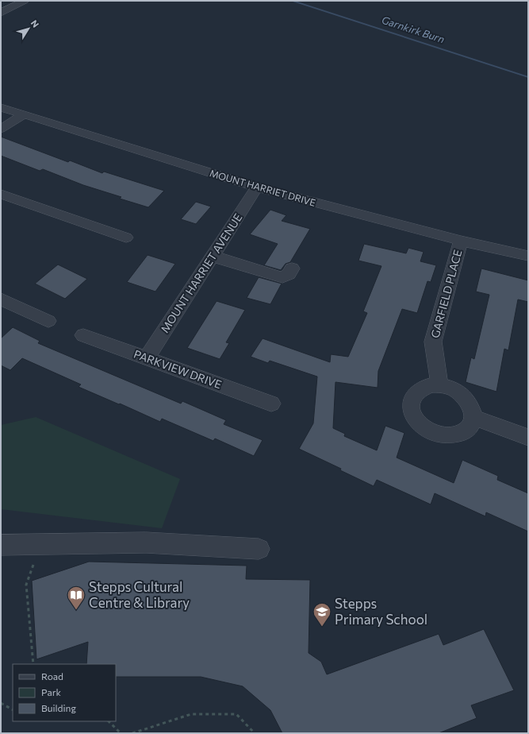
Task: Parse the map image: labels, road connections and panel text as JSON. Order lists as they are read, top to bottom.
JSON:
{
  "streets": {
    "street": [
      "MOUNT HARRIET DRIVE",
      "MOUNT HARRIET AVENUE",
      "GARFIELD PLACE",
      "PARKVIEW DRIVE"
    ]
  },
  "crossings": [
    ["MOUNT HARRIET DRIVE", "MOUNT HARRIET AVENUE"],
    ["MOUNT HARRIET DRIVE", "GARFIELD PLACE"],
    ["MOUNT HARRIET AVENUE", "PARKVIEW DRIVE"]
  ],
  "water": ["Garnkirk Burn"],
  "places": {
    "library": ["Stepps Cultural Centre & Library"],
    "school or university": ["Stepps Primary School"]
  },
  "legend": ["Road", "Park", "Building"],
  "north": "top right"
}
